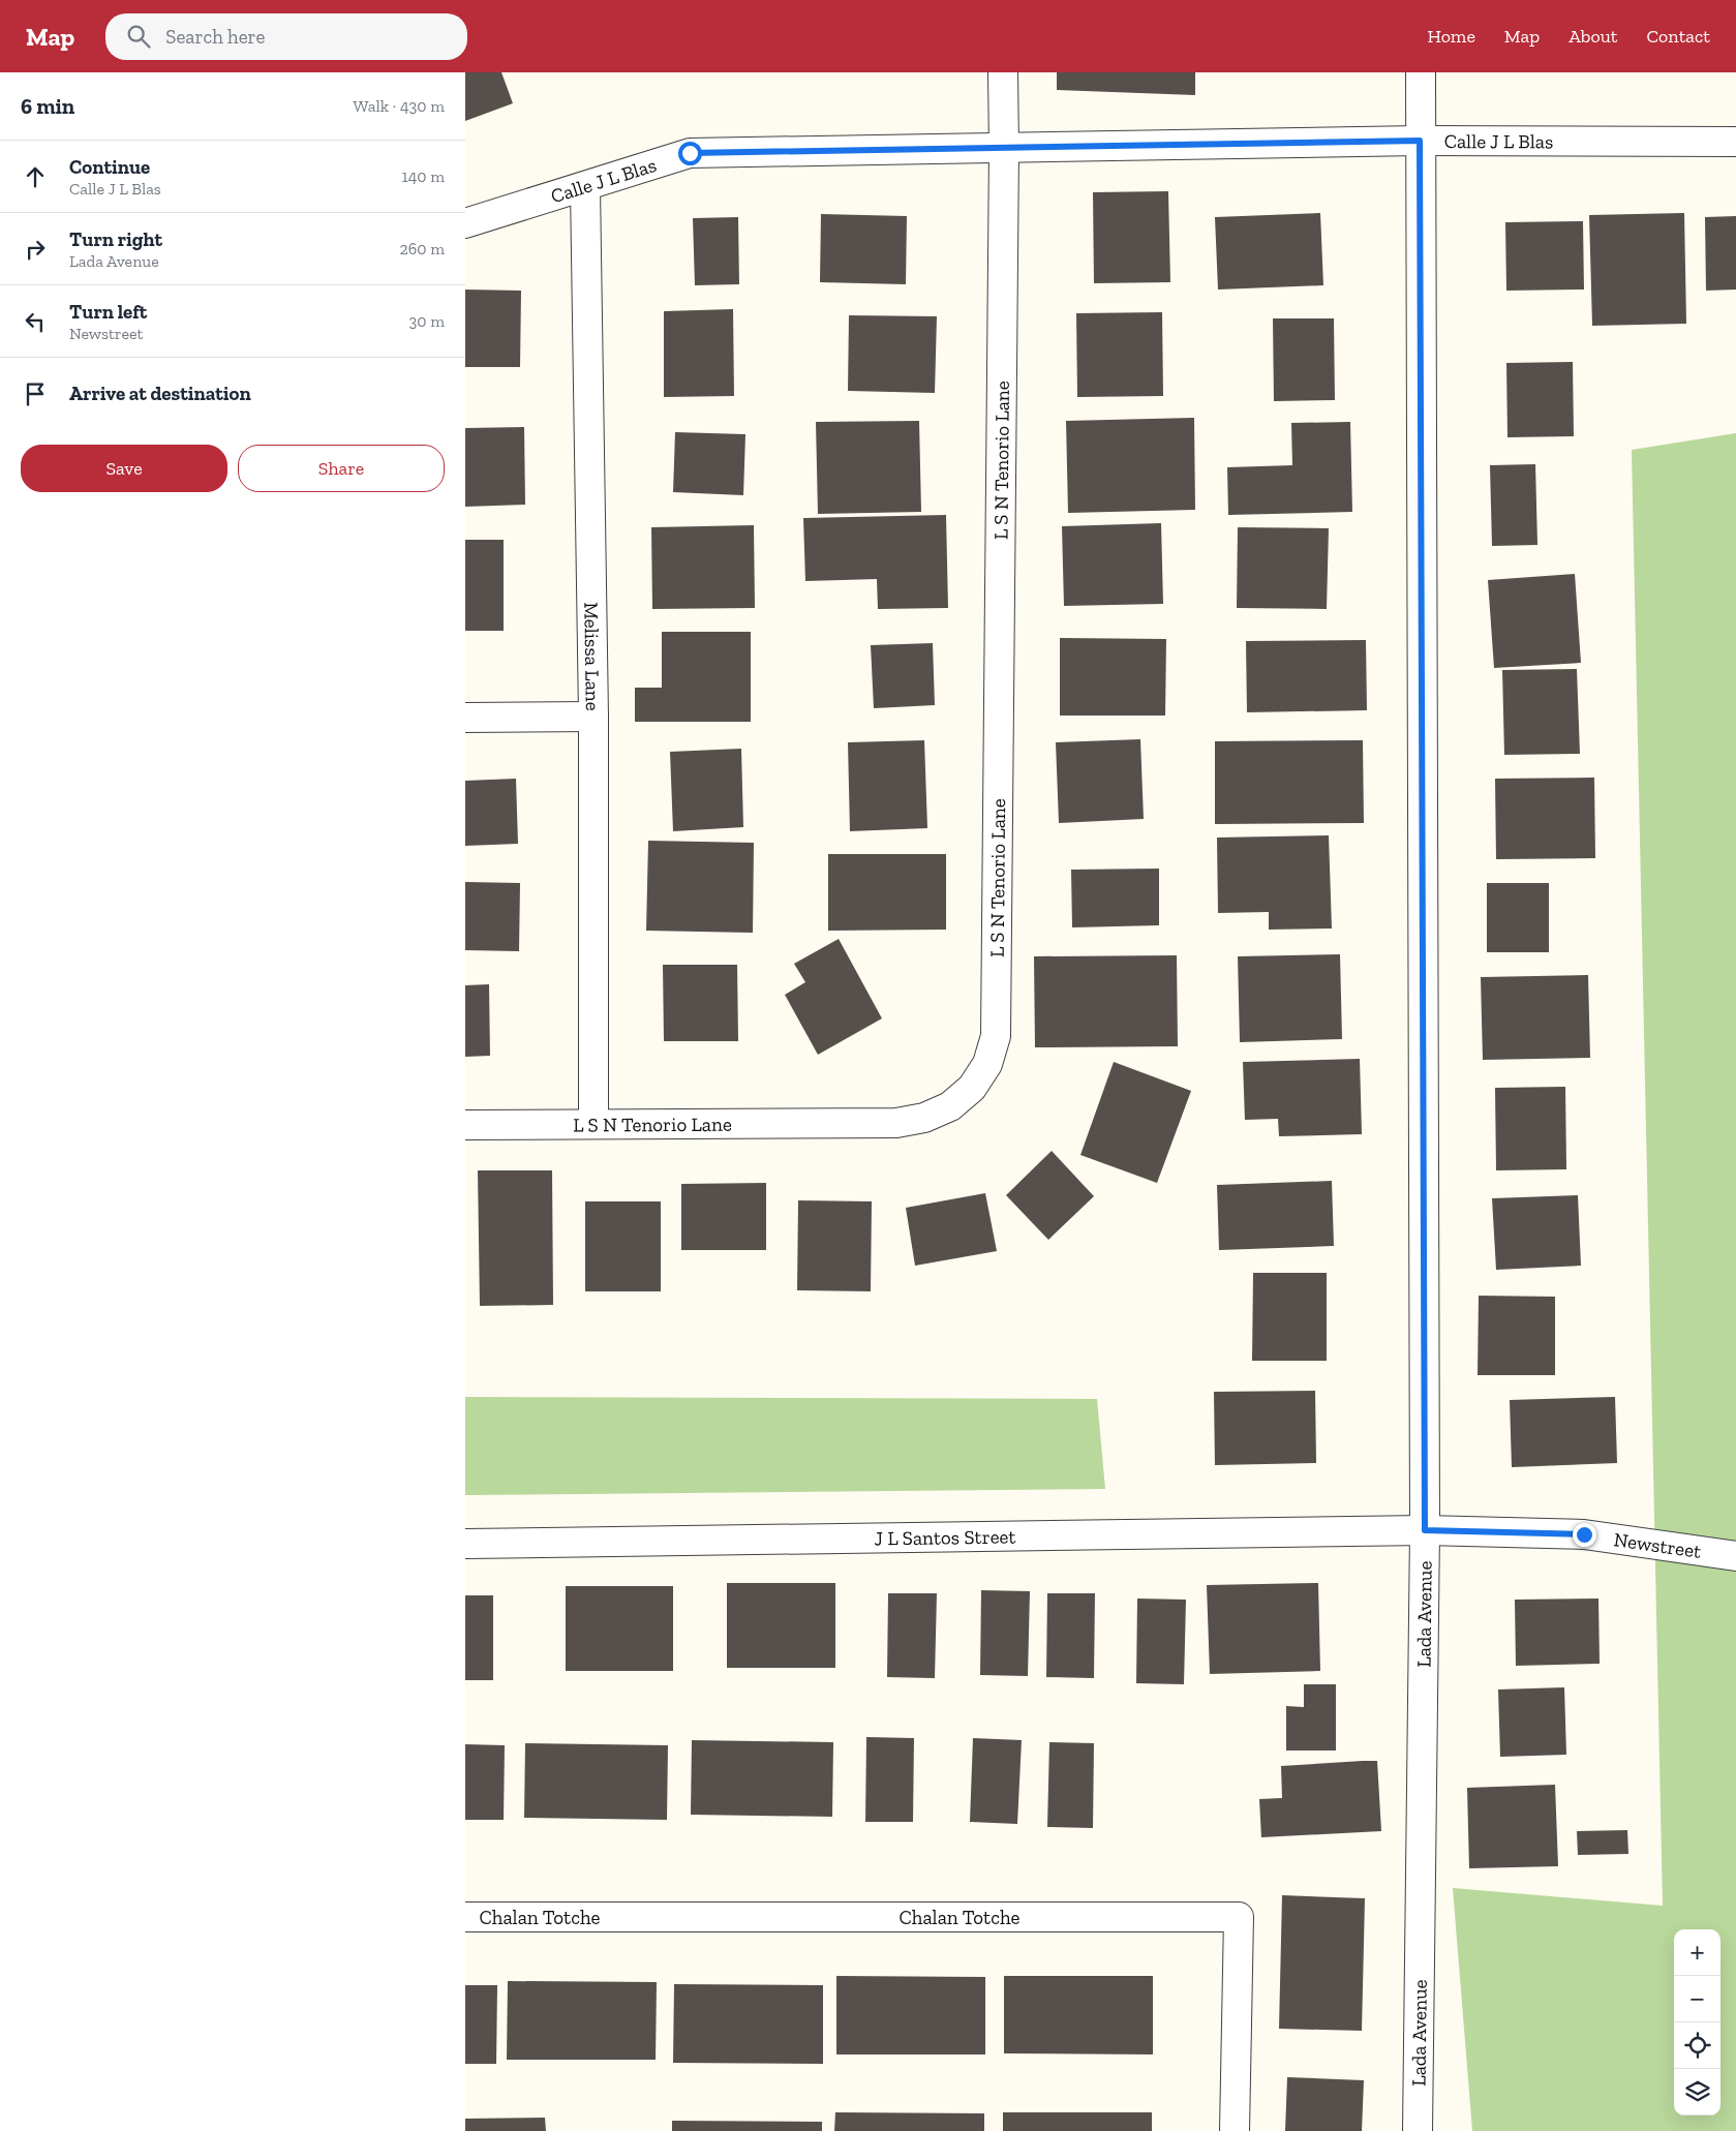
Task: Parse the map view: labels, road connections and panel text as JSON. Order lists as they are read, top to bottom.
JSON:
{
  "streets": {
    "street": [
      "Calle J L Blas",
      "L S N Tenorio Lane",
      "Melissa Lane",
      "J L Santos Street",
      "Newstreet",
      "Lada Avenue",
      "Chalan Totche"
    ]
  },
  "crossings": [
    ["Calle J L Blas", "L S N Tenorio Lane"],
    ["Calle J L Blas", "Melissa Lane"],
    ["Calle J L Blas", "Lada Avenue"],
    ["L S N Tenorio Lane", "Melissa Lane"],
    ["J L Santos Street", "Newstreet"],
    ["J L Santos Street", "Lada Avenue"],
    ["Newstreet", "Lada Avenue"]
  ],
  "page": {
    "header": "Map",
    "search": "Search here",
    "nav": [
      "Home",
      "Map",
      "About",
      "Contact"
    ],
    "heading": ["6 min", "Walk · 430 m"],
    "list": [
      ["Continue", "Calle J L Blas", "140 m"],
      ["Turn right", "Lada Avenue", "260 m"],
      ["Turn left", "Newstreet", "30 m"],
      "Arrive at destination"
    ],
    "buttons": ["Save", "Share"],
    "map_buttons": ["+", "−"]
  }
}
